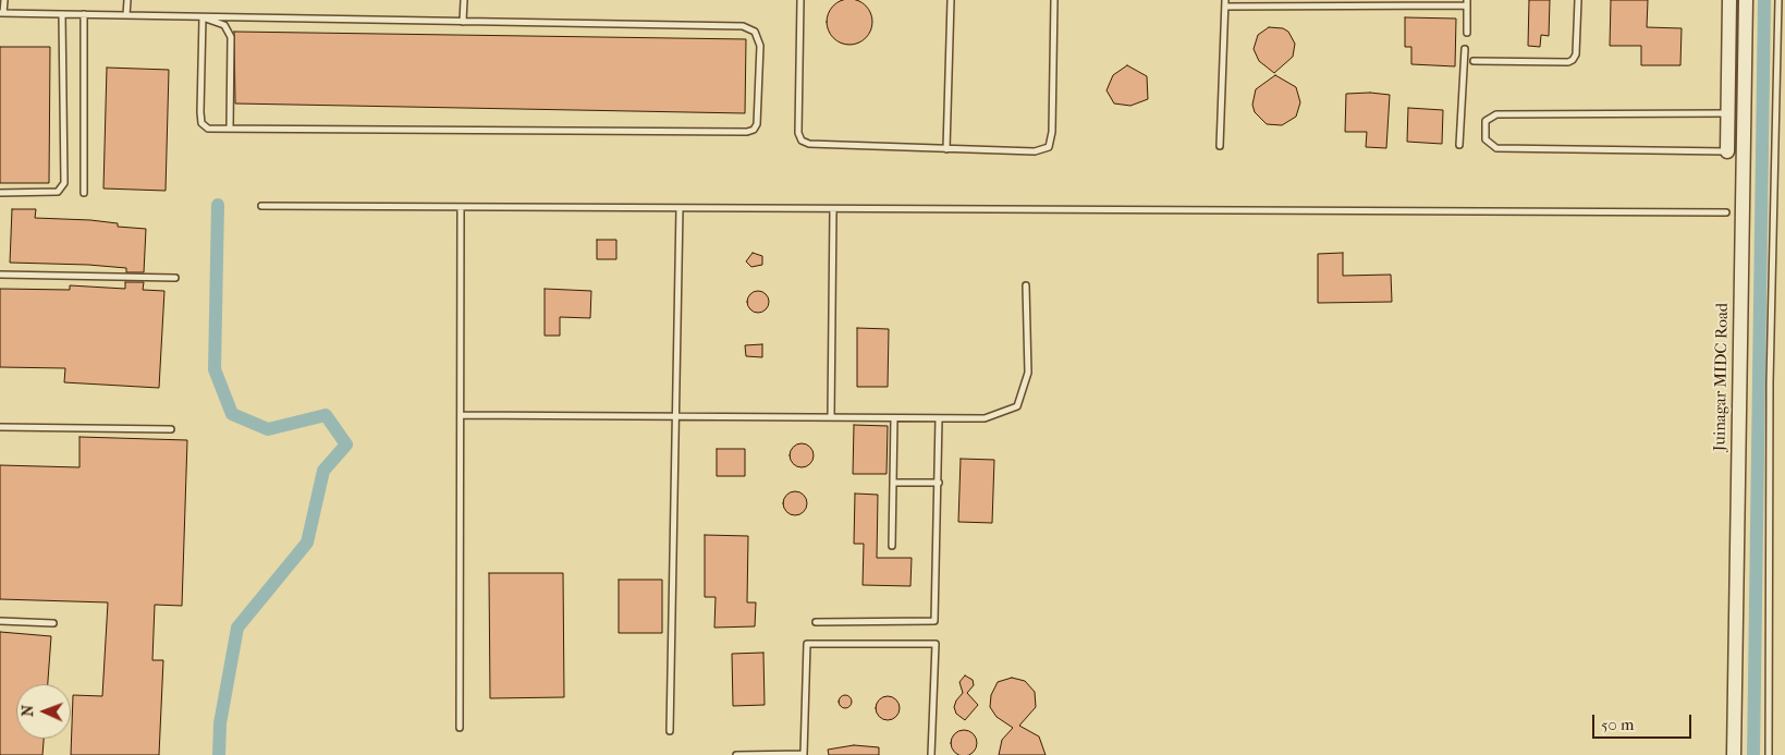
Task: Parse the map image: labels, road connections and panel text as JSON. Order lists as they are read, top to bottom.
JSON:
{
  "streets": {
    "street": ["Juinagar MIDC Road"]
  },
  "scale_bar": "50 m",
  "north": "left"
}
